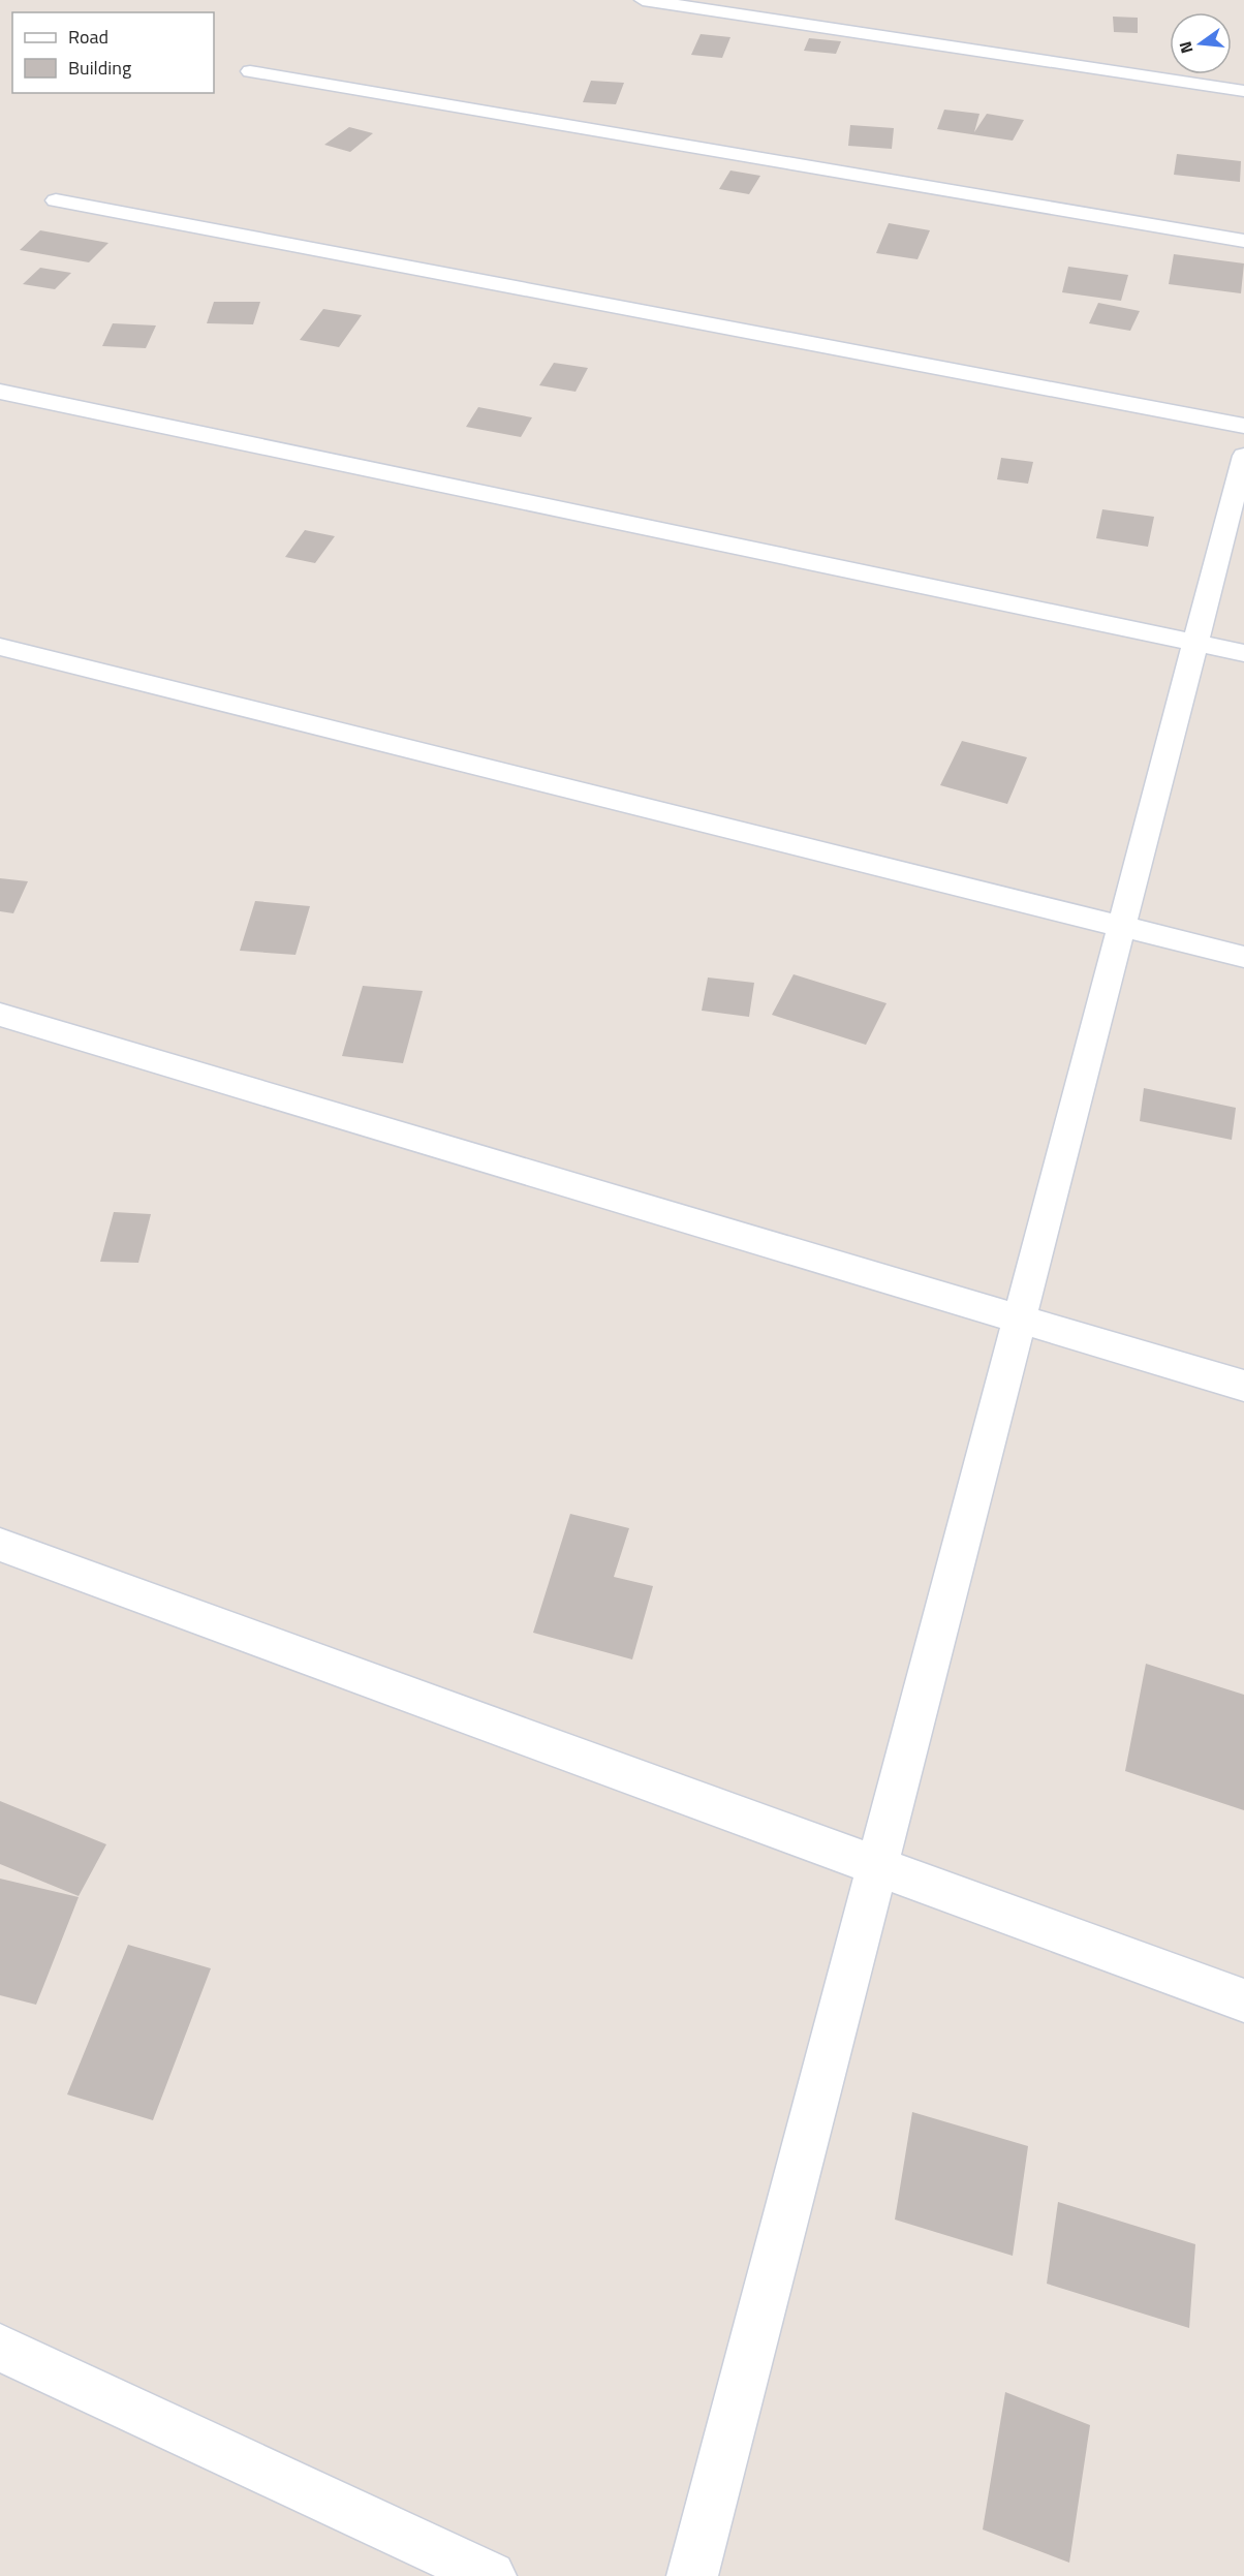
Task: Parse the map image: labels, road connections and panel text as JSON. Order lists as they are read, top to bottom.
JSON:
{
  "legend": ["Road", "Building"],
  "north": "left"
}
